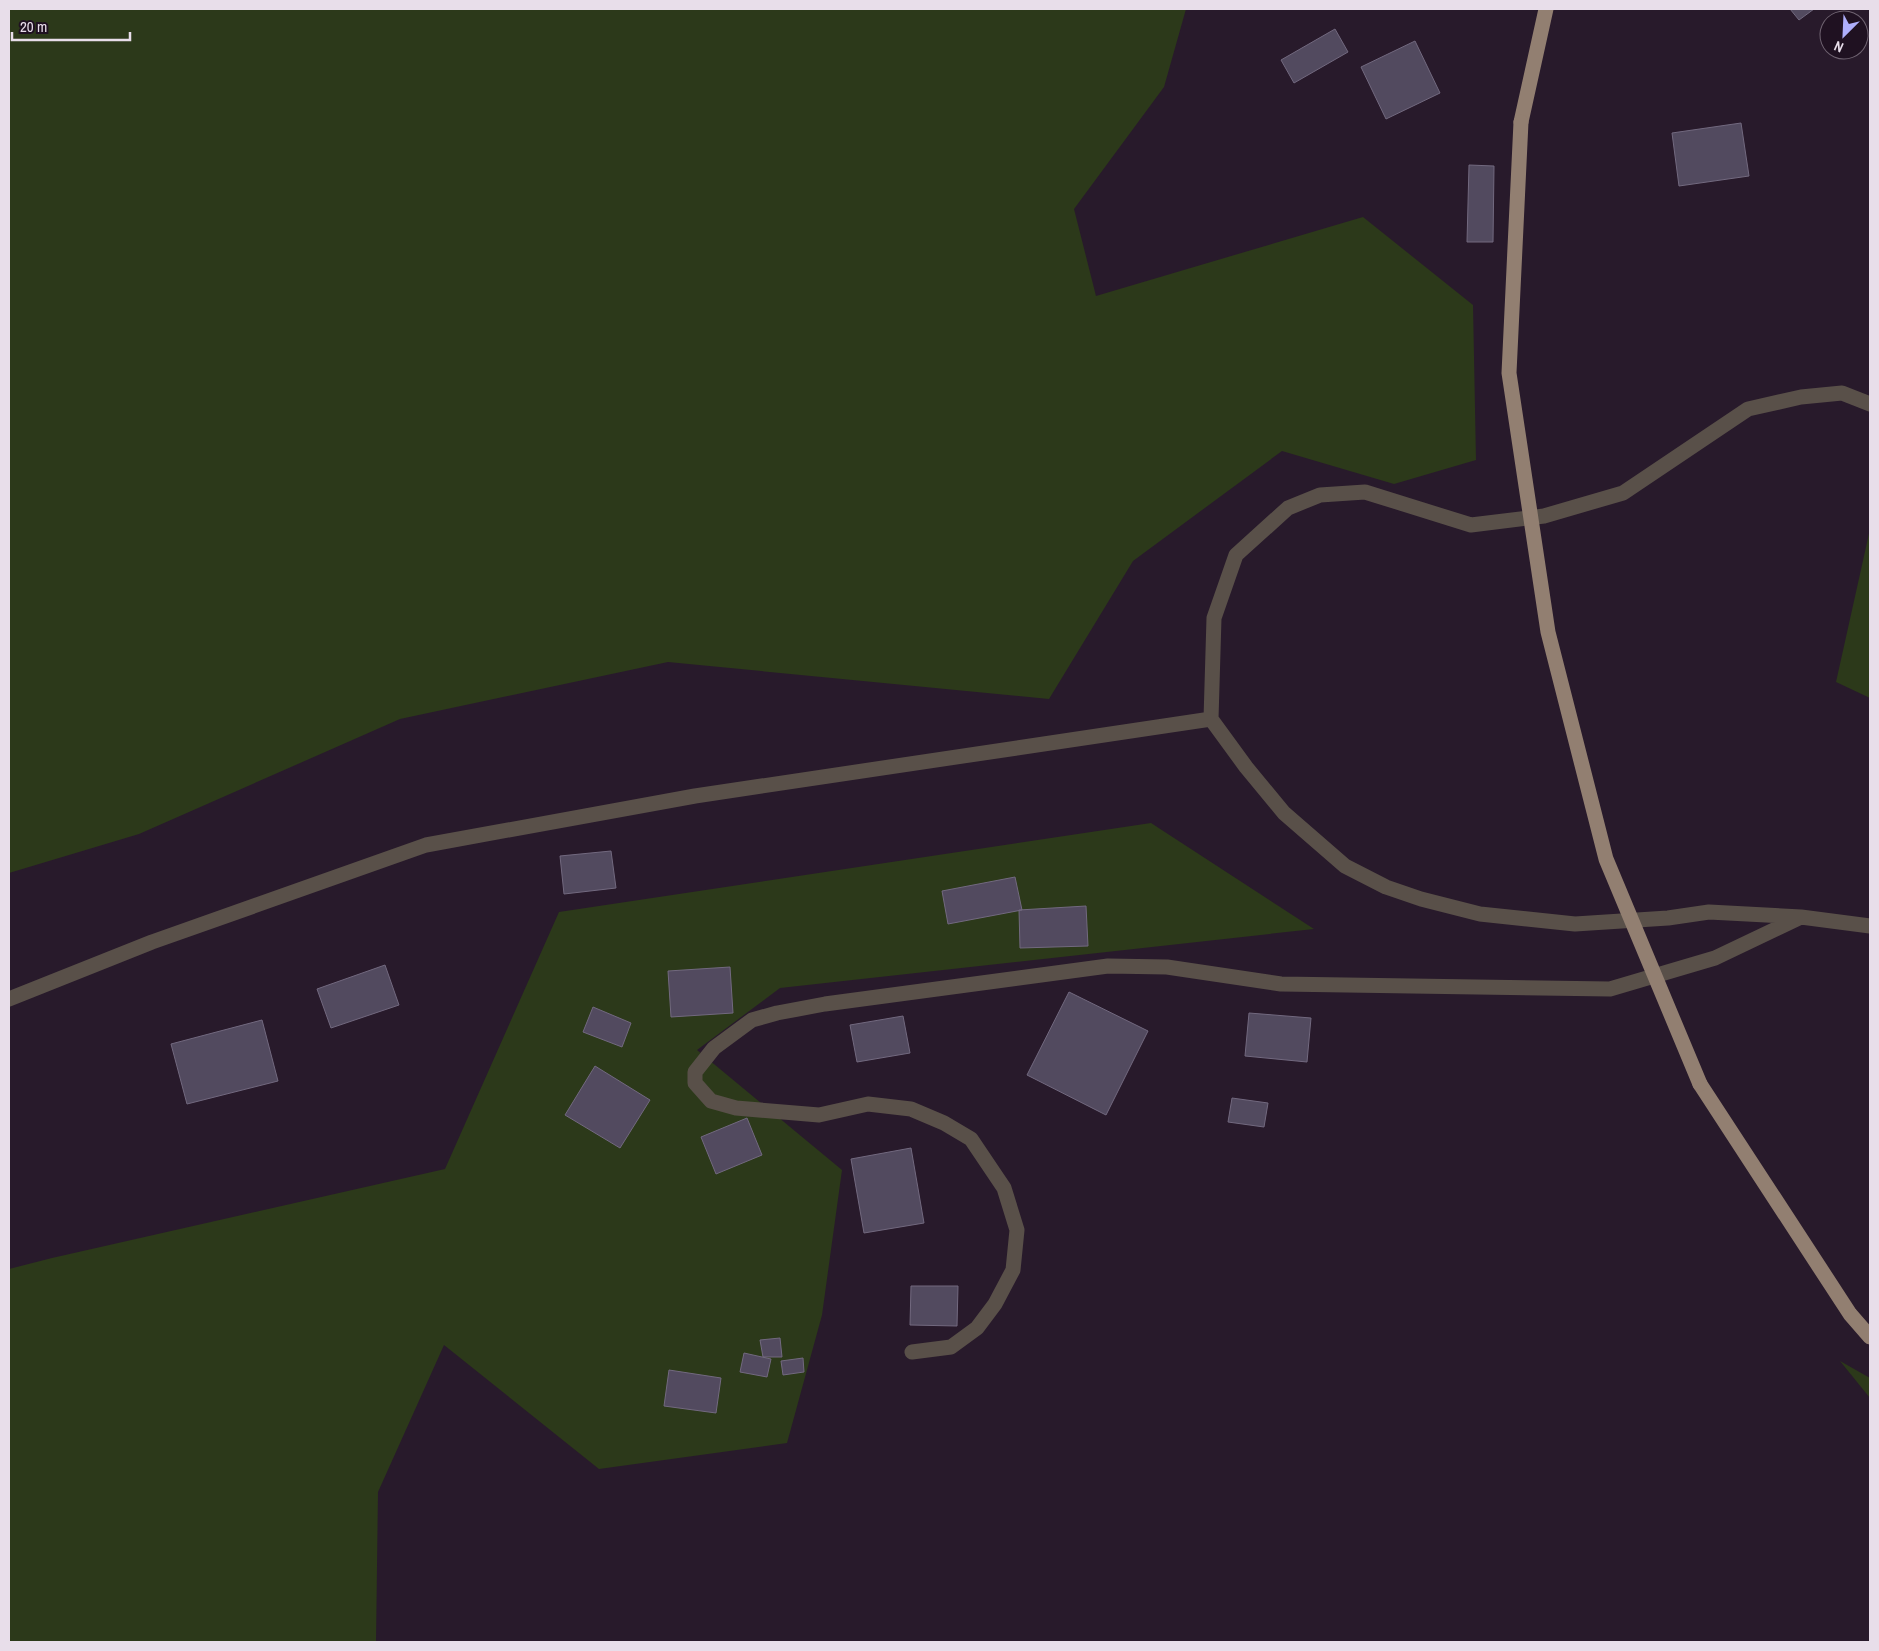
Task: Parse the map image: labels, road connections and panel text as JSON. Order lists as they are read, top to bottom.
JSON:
{
  "scale_bar": "20 m",
  "north": "bottom left"
}
